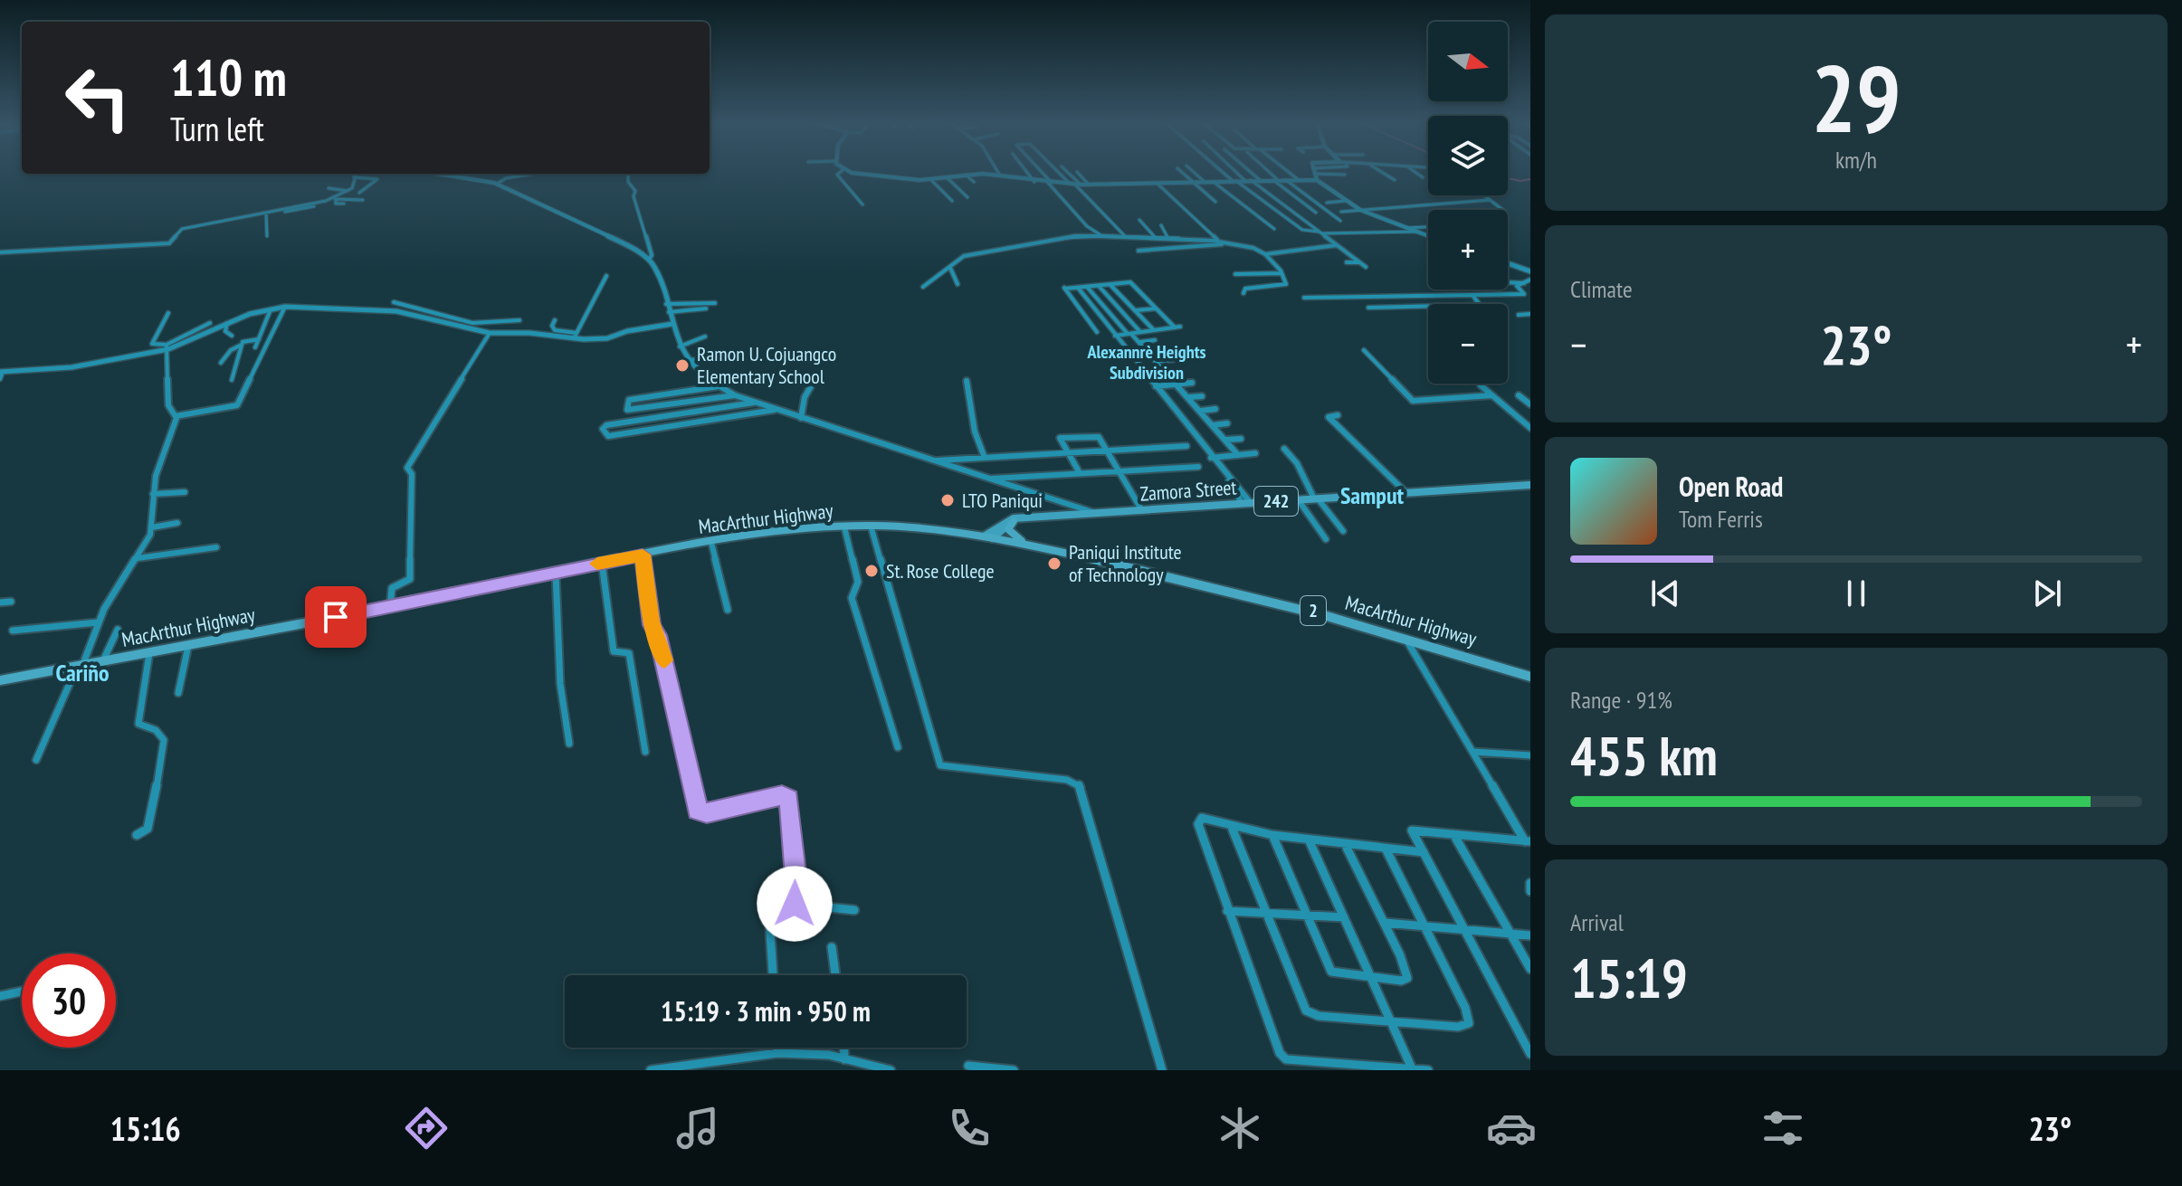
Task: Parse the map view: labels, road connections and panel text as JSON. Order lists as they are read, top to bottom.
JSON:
{
  "streets": {
    "highway": ["MacArthur Highway", "2"],
    "main road": ["Zamora Street", "242"]
  },
  "crossings": [
    ["Zamora Street", "MacArthur Highway"]
  ],
  "districts": ["Alexannrè Heights Subdivision", "Samput", "Cariño"],
  "places": [
    "Ramon U. Cojuangco Elementary School",
    "LTO Paniqui",
    "Paniqui Institute of Technology",
    "St. Rose College"
  ],
  "north": "right",
  "page": {
    "tile": [
      ["29", "km/h"],
      "Climate",
      ["Range · 91%", "455 km"],
      ["Arrival", "15:19"]
    ],
    "map_buttons": ["+", "−"],
    "turn": ["110 m", "Turn left"],
    "heat": ["−", "23°", "+"],
    "song": ["Open Road", "Tom Ferris"],
    "limit": "30",
    "trip": "15:19 · 3 min · 950 m",
    "tabs": ["15:16", "23°"]
  }
}
